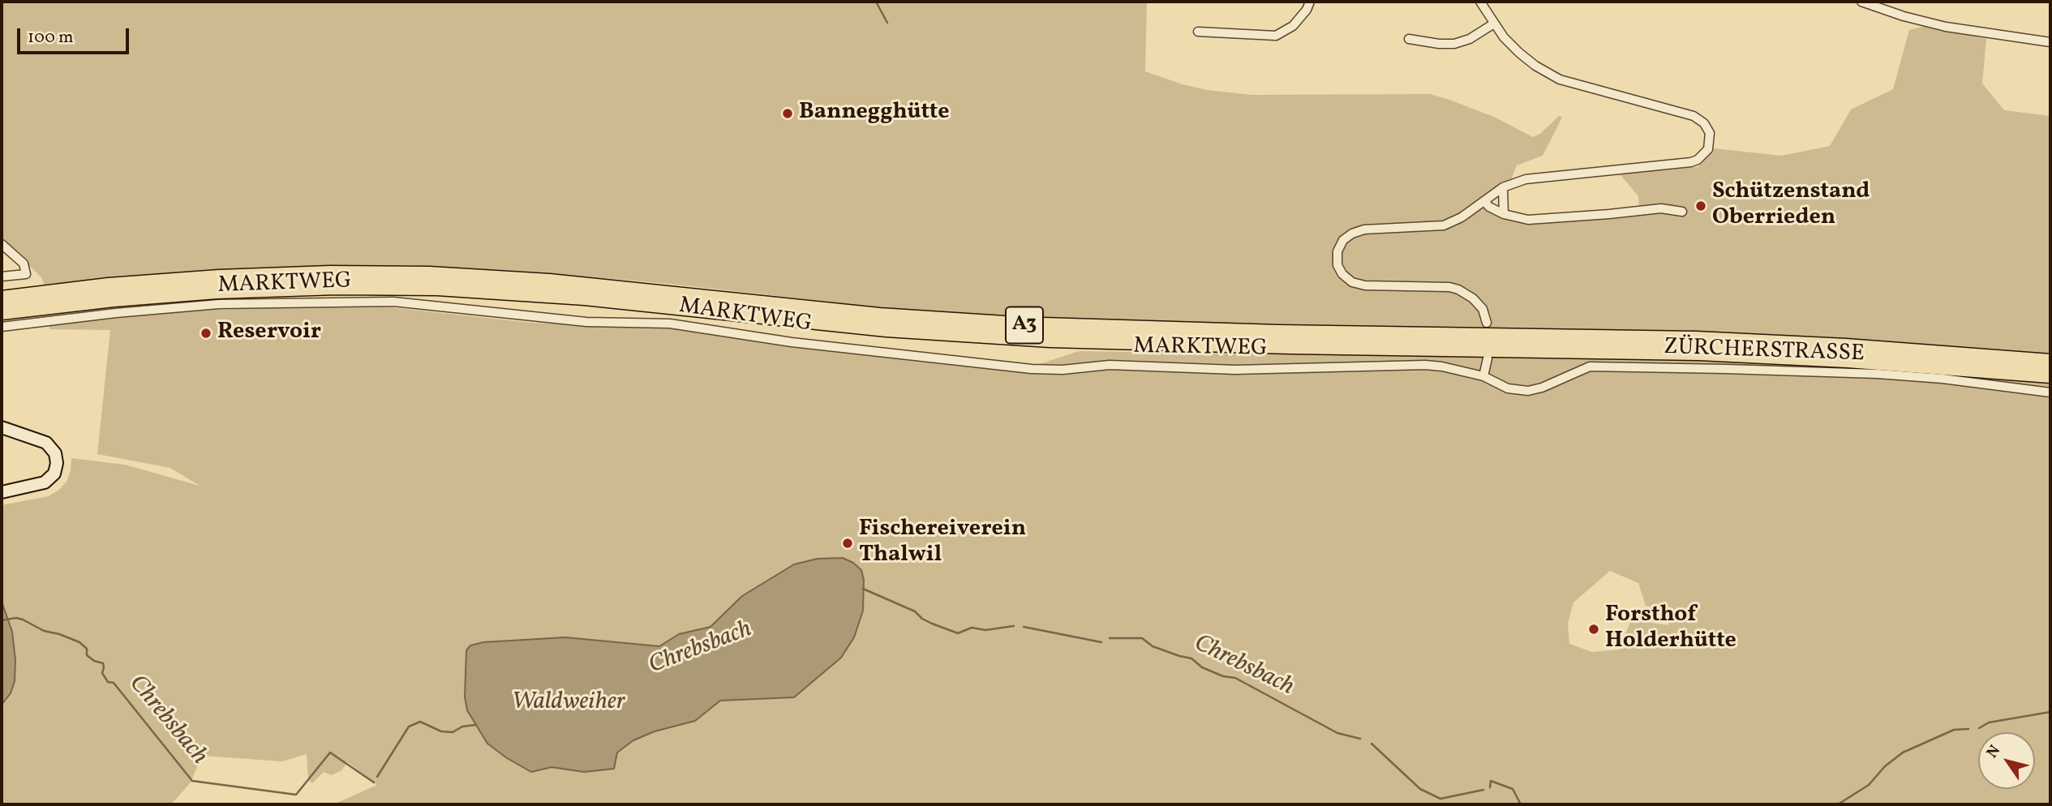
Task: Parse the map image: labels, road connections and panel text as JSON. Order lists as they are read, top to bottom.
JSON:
{
  "streets": {
    "highway": ["A3"],
    "street": ["MARKTWEG", "ZÜRCHERSTRASSE"]
  },
  "crossings": [
    ["MARKTWEG", "ZÜRCHERSTRASSE"]
  ],
  "water": ["Chrebsbach", "Waldweiher"],
  "places": [
    "Bannegghütte",
    "Schützenstand Oberrieden",
    "Reservoir",
    "Fischereiverein Thalwil",
    "Forsthof Holderhütte"
  ],
  "scale_bar": "100 m",
  "north": "top left"
}
